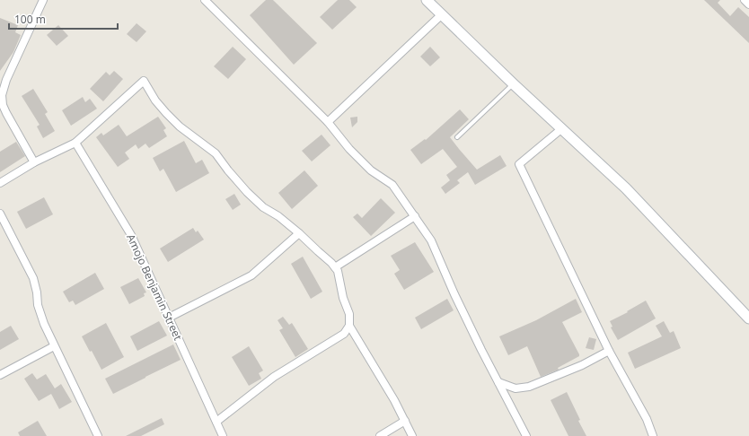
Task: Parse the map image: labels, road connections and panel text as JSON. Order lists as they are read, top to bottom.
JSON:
{
  "streets": {
    "street": ["Amojo Benjamin Street"]
  },
  "scale_bar": "100 m"
}
